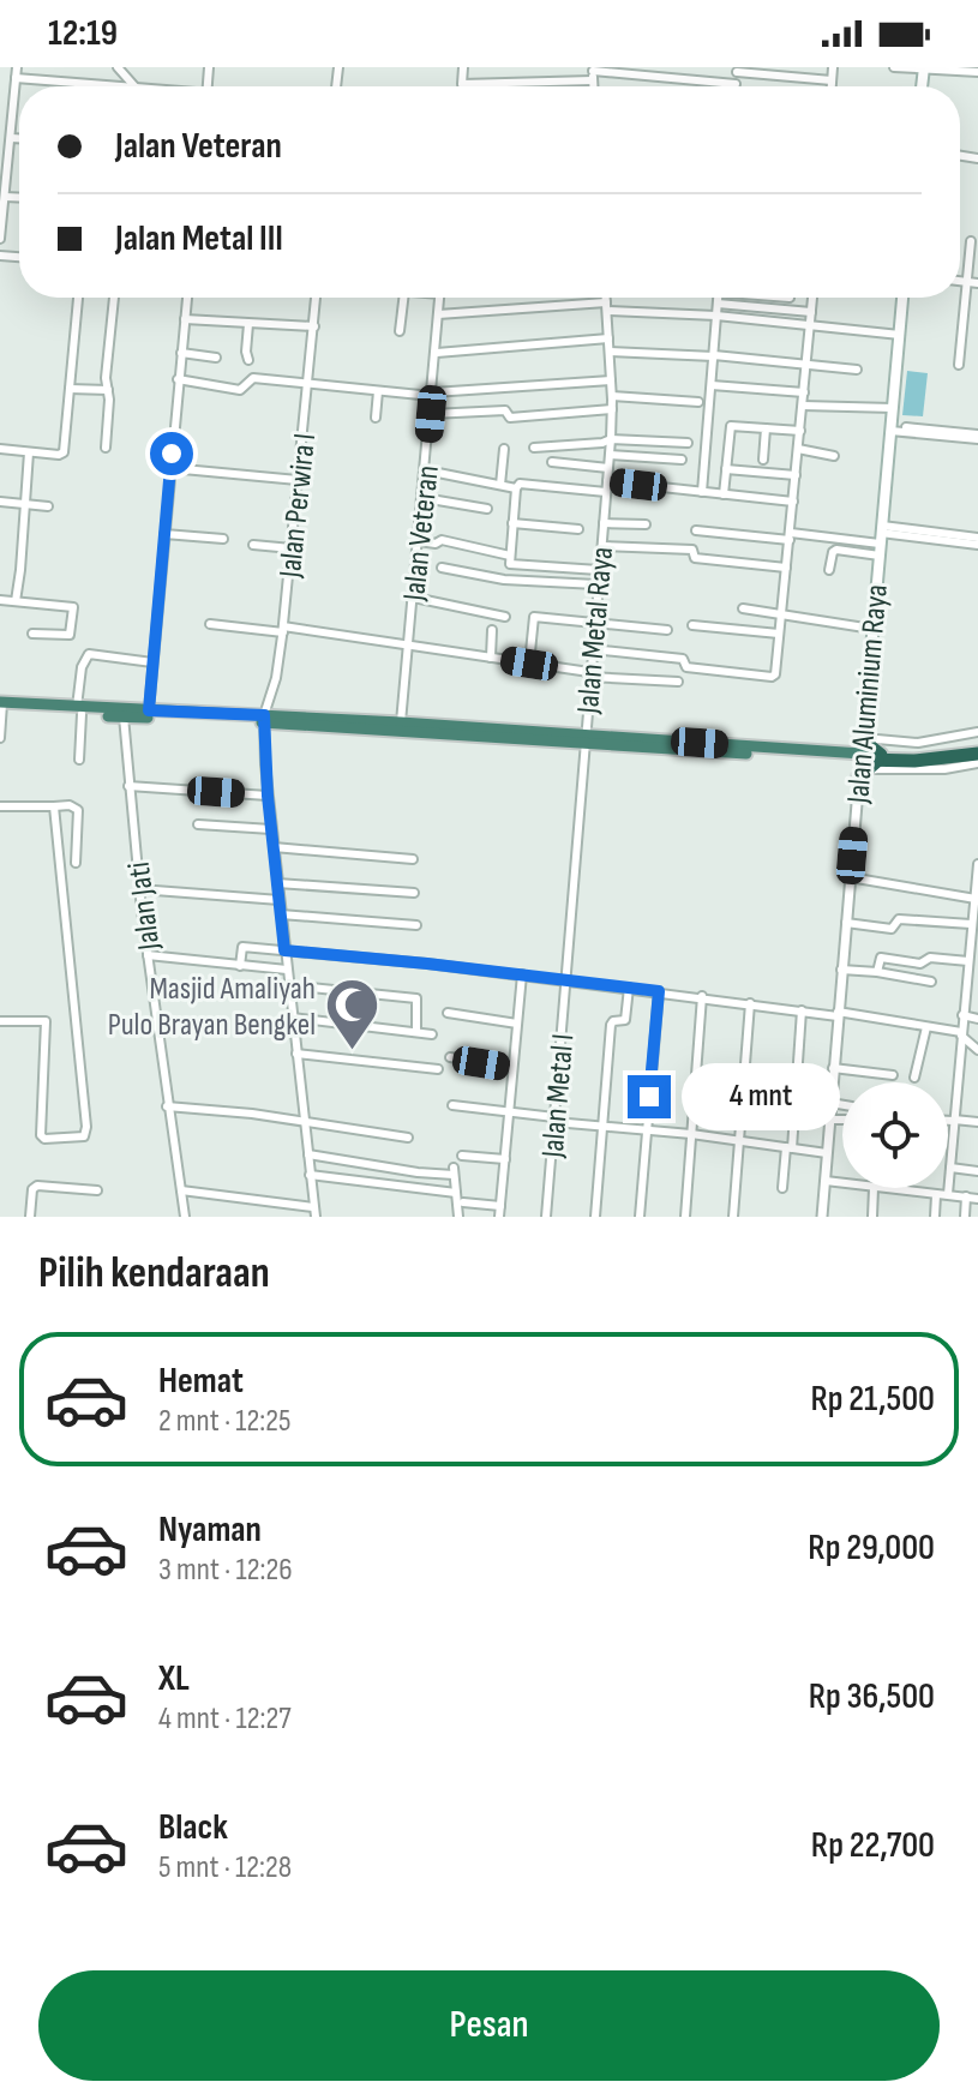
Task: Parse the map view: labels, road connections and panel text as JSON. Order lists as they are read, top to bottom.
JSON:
{
  "streets": {
    "main road": ["Jalan Aluminium Raya"],
    "street": [
      "Jalan Perwira I",
      "Jalan Veteran",
      "Jalan Metal Raya",
      "Jalan Jati",
      "Jalan Metal I"
    ]
  },
  "crossings": [
    ["Jalan Metal Raya", "Jalan Metal I"]
  ],
  "places": {
    "mosque": ["Masjid Amaliyah Pulo Brayan Bengkel"]
  },
  "page": {
    "status": "12:19",
    "banner": ["Jalan Veteran", "Jalan Metal III"],
    "bubble": "4 mnt",
    "heading": "Pilih kendaraan",
    "list": [
      {
        "name": "Hemat",
        "note": "2 mnt · 12:25",
        "value": "Rp 21,500"
      },
      {
        "name": "Nyaman",
        "note": "3 mnt · 12:26",
        "value": "Rp 29,000"
      },
      {
        "name": "XL",
        "note": "4 mnt · 12:27",
        "value": "Rp 36,500"
      },
      {
        "name": "Black",
        "note": "5 mnt · 12:28",
        "value": "Rp 22,700"
      }
    ],
    "buttons": "Pesan"
  }
}
